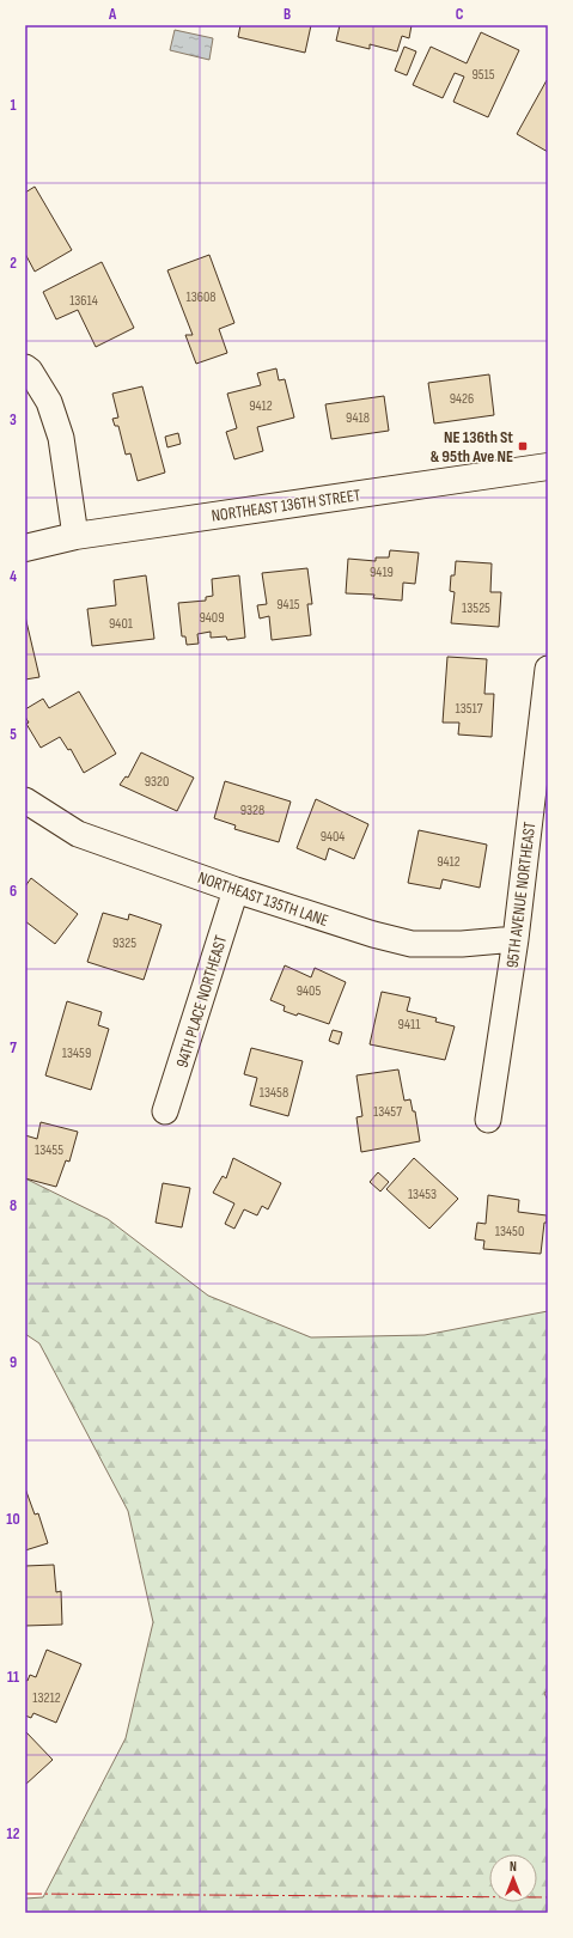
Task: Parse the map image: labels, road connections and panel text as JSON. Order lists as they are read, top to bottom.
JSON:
{
  "streets": {
    "street": [
      "NORTHEAST 136TH STREET",
      "95TH AVENUE NORTHEAST",
      "NORTHEAST 135TH LANE",
      "94TH PLACE NORTHEAST"
    ]
  },
  "crossings": [
    ["95TH AVENUE NORTHEAST", "NORTHEAST 135TH LANE"],
    ["NORTHEAST 135TH LANE", "94TH PLACE NORTHEAST"]
  ],
  "places": {
    "transit": ["NE 136th St & 95th Ave NE"]
  },
  "house_numbers": [
    "9515",
    "13608",
    "13614",
    "9426",
    "9412",
    "9418",
    "9419",
    "9415",
    "13525",
    "9409",
    "9401",
    "13517",
    "9320",
    "9328",
    "9404",
    "9412",
    "9325",
    "9405",
    "9411",
    "13459",
    "13458",
    "13457",
    "13455",
    "13453",
    "13450",
    "13212"
  ],
  "north": "top",
  "grid": {
    "columns": ["A", "B", "C"],
    "rows": [
      "1",
      "2",
      "3",
      "4",
      "5",
      "6",
      "7",
      "8",
      "9",
      "10",
      "11",
      "12"
    ]
  }
}
